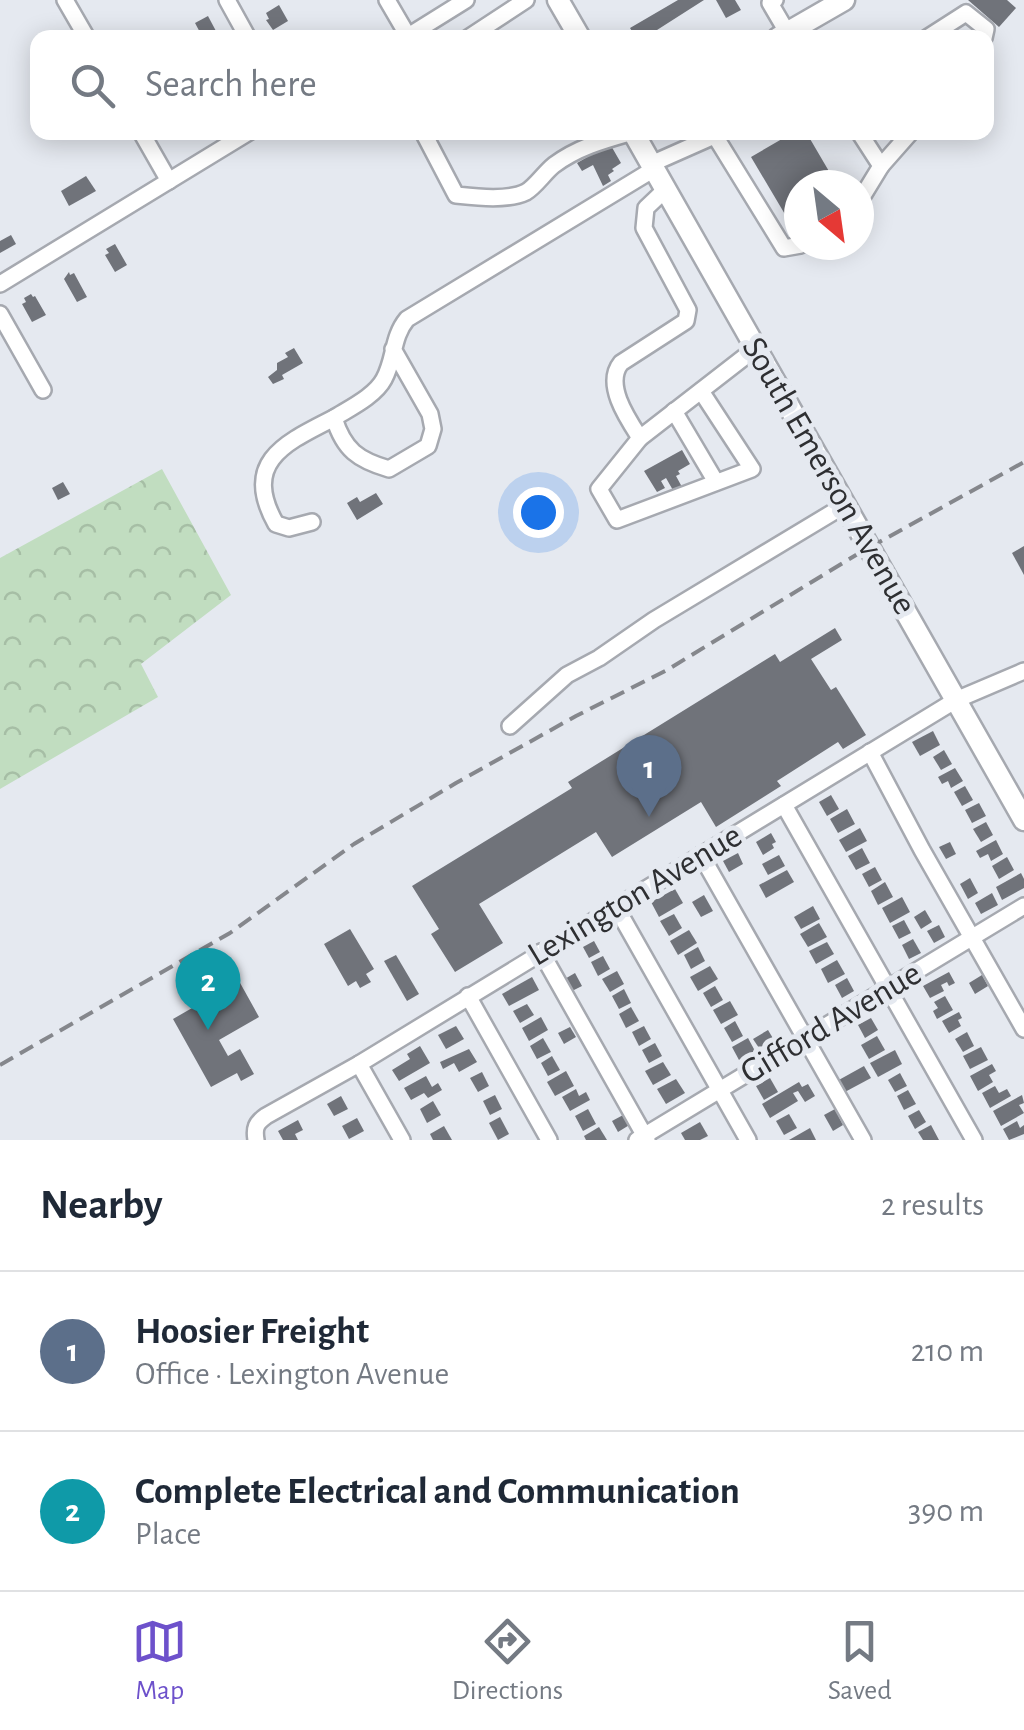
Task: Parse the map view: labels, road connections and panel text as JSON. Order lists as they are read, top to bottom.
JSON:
{
  "streets": {
    "main road": ["South Emerson Avenue"],
    "street": ["Lexington Avenue", "Gifford Avenue"]
  },
  "crossings": [
    ["South Emerson Avenue", "Lexington Avenue"]
  ],
  "north": "bottom right",
  "page": {
    "search": "Search here",
    "pins": ["1", "2"],
    "heading": ["Nearby", "2 results"],
    "list": [
      {
        "mark": "1",
        "name": "Hoosier Freight",
        "note": "Office · Lexington Avenue",
        "value": "210 m"
      },
      {
        "mark": "2",
        "name": "Complete Electrical and Communication",
        "note": "Place",
        "value": "390 m"
      }
    ],
    "nav": ["Map", "Directions", "Saved"]
  }
}
